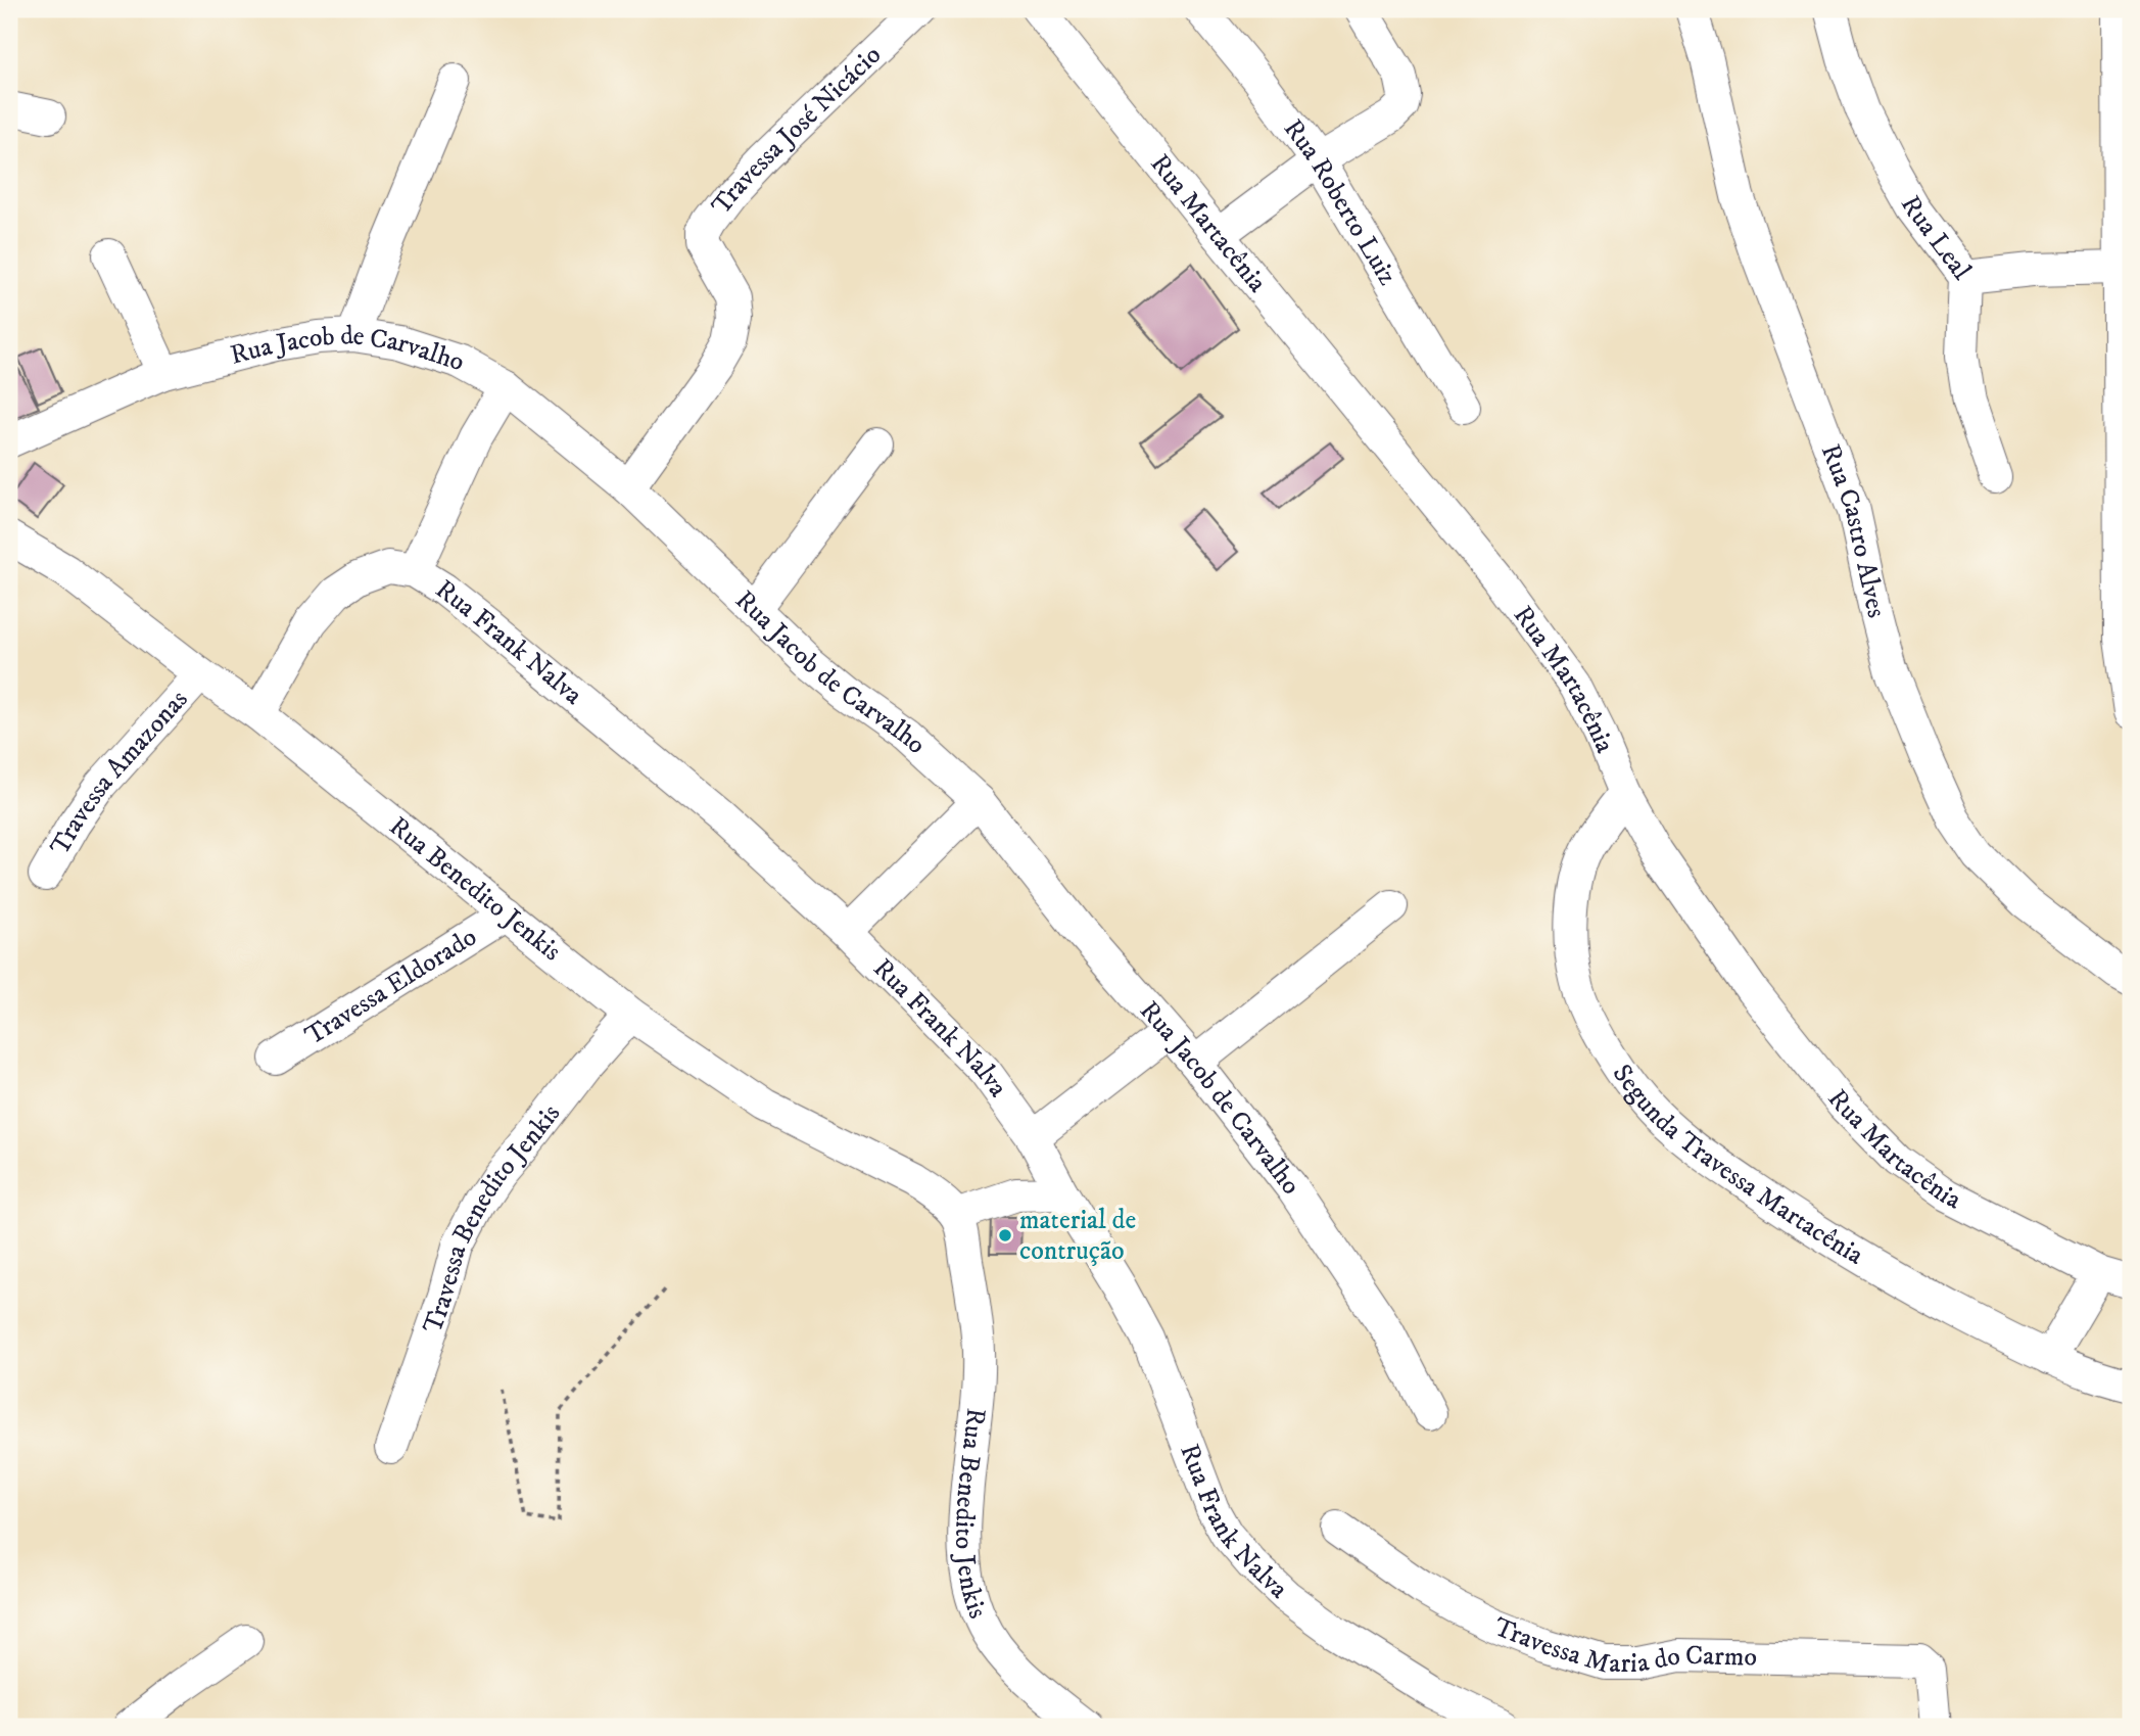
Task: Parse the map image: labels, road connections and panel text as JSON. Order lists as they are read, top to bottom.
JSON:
{
  "streets": {
    "street": [
      "Travessa José Nicácio",
      "Rua Roberto Luiz",
      "Rua Martacênia",
      "Rua Leal",
      "Rua Jacob de Carvalho",
      "Rua Castro Alves",
      "Rua Frank Nalva",
      "Travessa Amazonas",
      "Rua Benedito Jenkis",
      "Travessa Eldorado",
      "Segunda Travessa Martacênia",
      "Travessa Benedito Jenkis",
      "Travessa Maria do Carmo"
    ]
  },
  "crossings": [
    ["Travessa José Nicácio", "Rua Jacob de Carvalho"],
    ["Rua Martacênia", "Segunda Travessa Martacênia"],
    ["Rua Frank Nalva", "Rua Benedito Jenkis"],
    ["Travessa Amazonas", "Rua Benedito Jenkis"],
    ["Rua Benedito Jenkis", "Travessa Eldorado"],
    ["Rua Benedito Jenkis", "Travessa Benedito Jenkis"]
  ],
  "places": ["material de contrução"]
}
